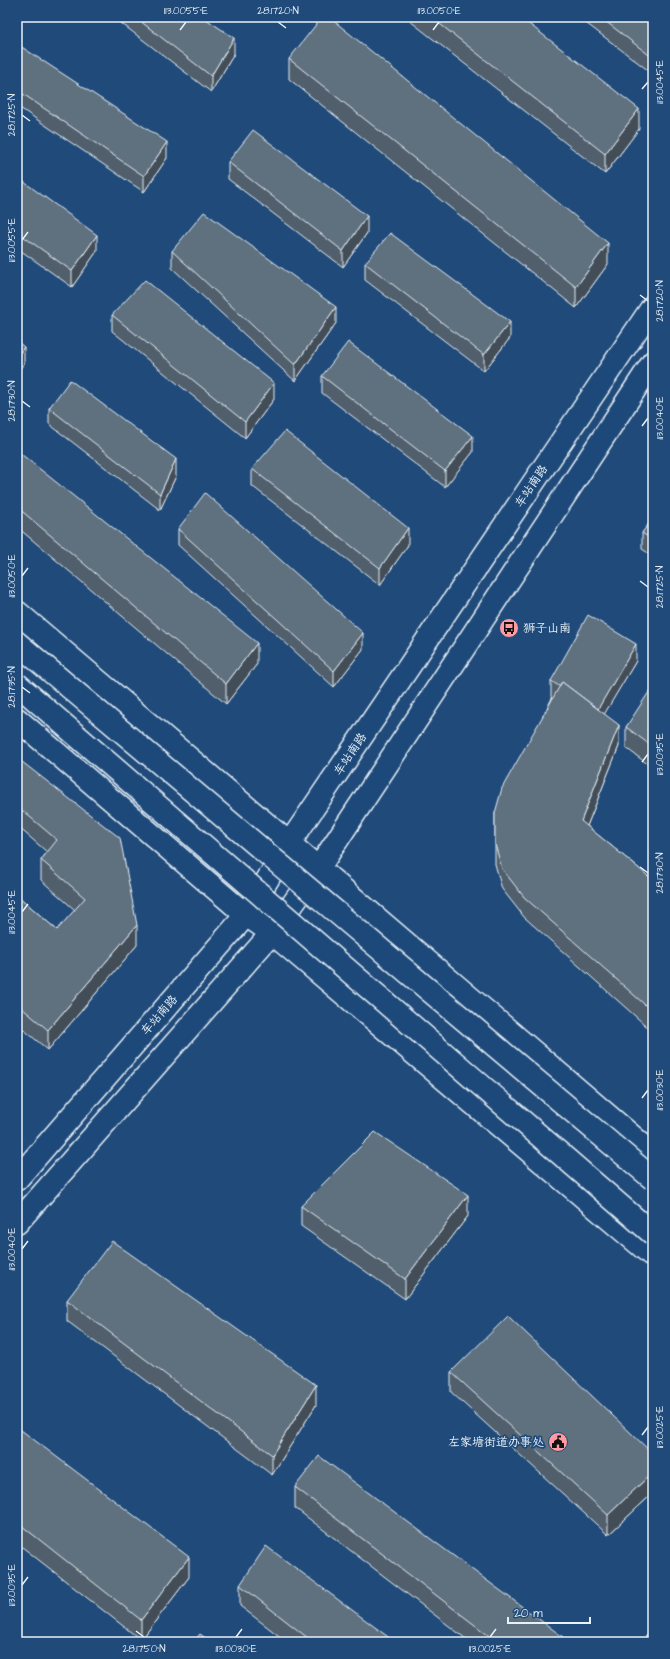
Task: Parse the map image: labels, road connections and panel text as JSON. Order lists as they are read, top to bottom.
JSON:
{
  "streets": {
    "main road": ["车站南路"]
  },
  "places": {
    "bus stop": ["狮子山南"],
    "public building": ["左家塘街道办事处"]
  },
  "scale_bar": "20 m",
  "coordinates": [
    "113.0055°E",
    "28.1720°N",
    "113.0050°E",
    "113.0045°E",
    "28.1725°N",
    "28.1730°N",
    "113.0040°E",
    "28.1735°N",
    "113.0035°E",
    "113.0030°E",
    "113.0025°E",
    "28.1750°N"
  ]
}
